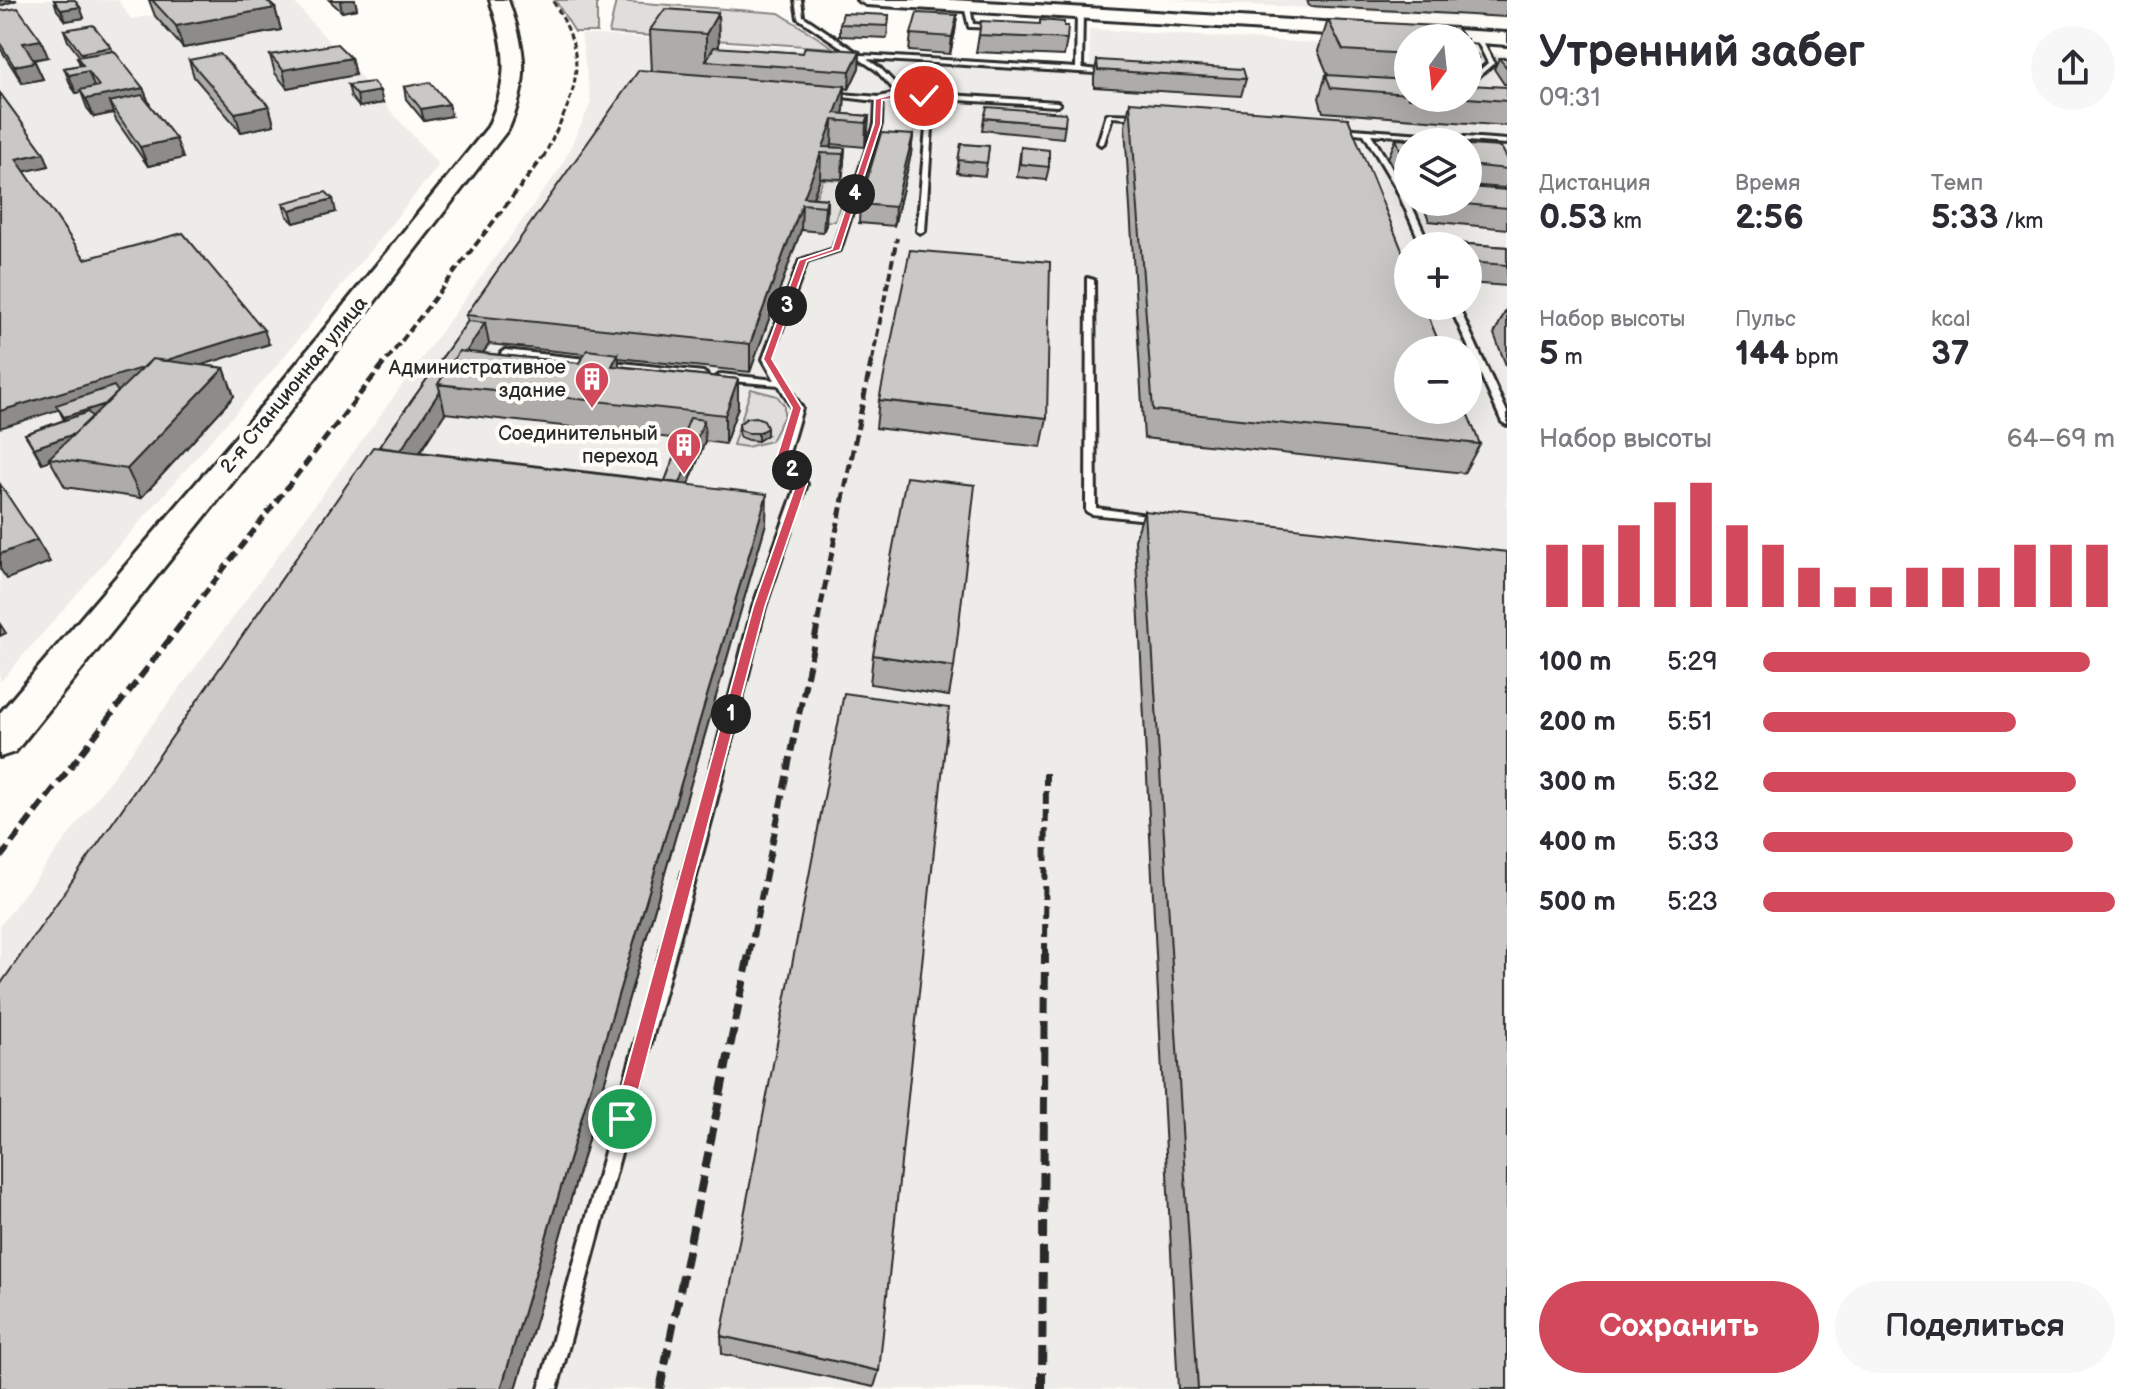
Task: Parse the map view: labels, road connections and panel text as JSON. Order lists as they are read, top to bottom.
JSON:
{
  "streets": {
    "main road": ["2-я Станционная улица"]
  },
  "places": {
    "building": ["Административное здание", "Соединительный переход"]
  },
  "north": "bottom",
  "page": {
    "heading": ["Утренний забег", "09:31"],
    "map_buttons": ["+", "−"],
    "stats": [
      ["Дистанция", "0.53 km"],
      ["Время", "2:56"],
      ["Темп", "5:33 /km"],
      ["Набор высоты", "5 m"],
      ["Пульс", "144 bpm"],
      ["kcal", "37"]
    ],
    "pins": [
      "4",
      "3",
      "2",
      "1"
    ],
    "chart": ["Набор высоты", "64–69 m"],
    "list": [
      {
        "name": "100 m",
        "note": "5:29"
      },
      {
        "name": "200 m",
        "note": "5:51"
      },
      {
        "name": "300 m",
        "note": "5:32"
      },
      {
        "name": "400 m",
        "note": "5:33"
      },
      {
        "name": "500 m",
        "note": "5:23"
      }
    ],
    "buttons": ["Сохранить", "Поделиться"]
  }
}
